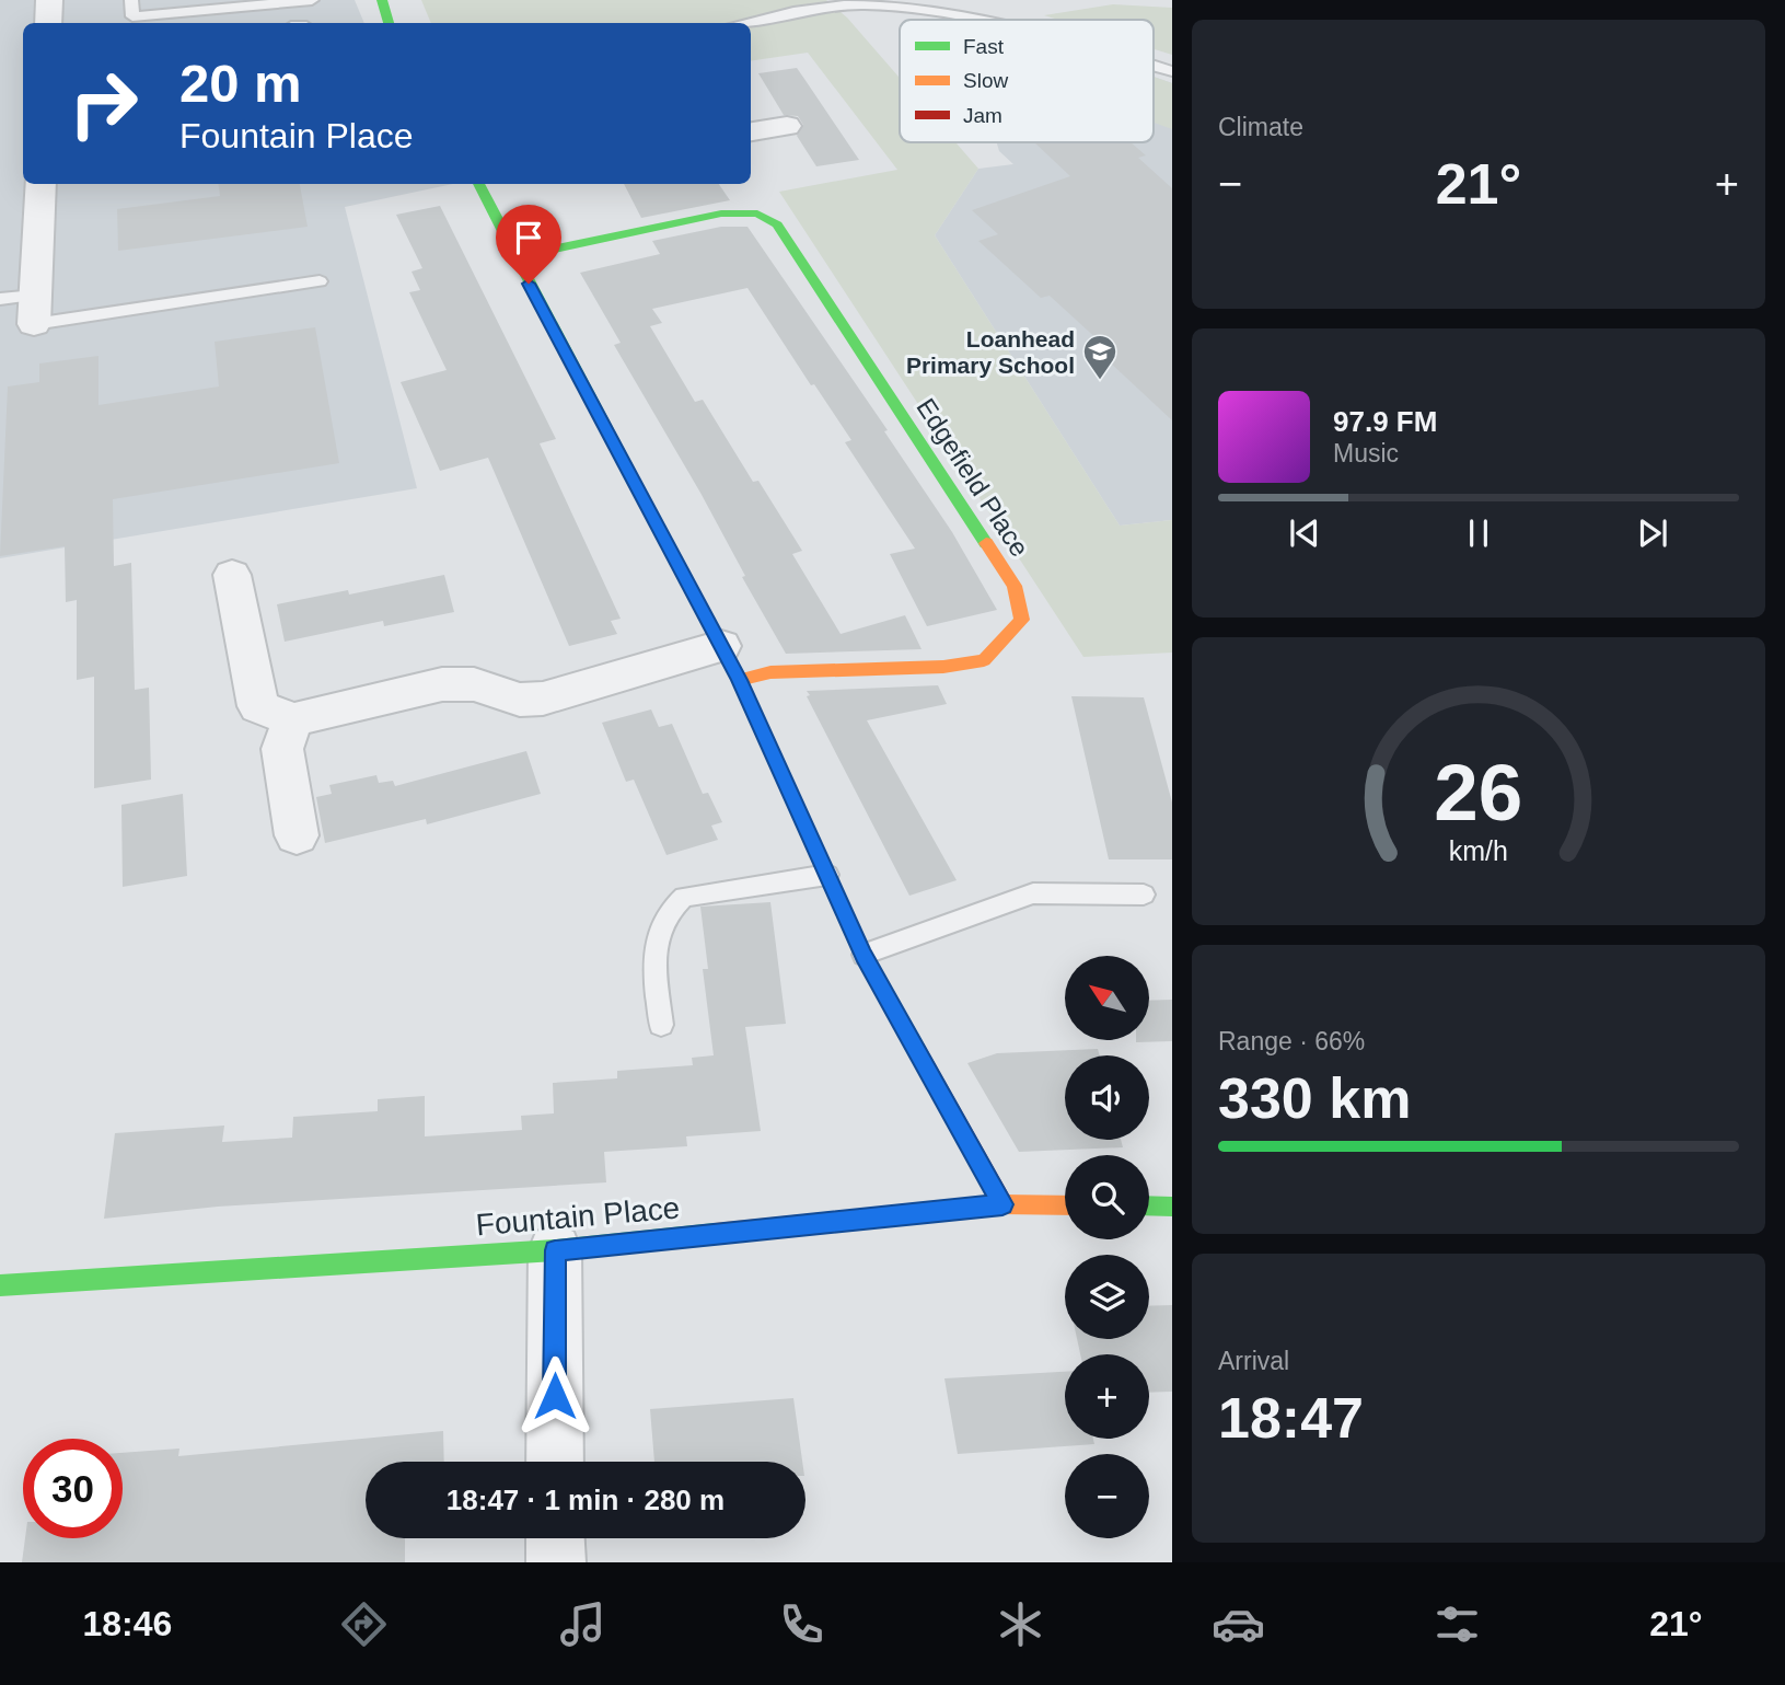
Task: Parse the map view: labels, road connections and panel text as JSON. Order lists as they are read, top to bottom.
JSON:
{
  "streets": {
    "street": ["Edgefield Place", "Fountain Place"]
  },
  "places": {
    "school or university": ["Loanhead Primary School"]
  },
  "legend": ["Fast", "Slow", "Jam"],
  "north": "top left",
  "page": {
    "tile": [
      "Climate",
      ["Range · 66%", "330 km"],
      ["Arrival", "18:47"]
    ],
    "turn": ["20 m", "Fountain Place"],
    "heat": ["−", "21°", "+"],
    "song": ["97.9 FM", "Music"],
    "map_buttons": ["+", "−"],
    "limit": "30",
    "trip": "18:47 · 1 min · 280 m",
    "tabs": ["18:46", "21°"],
    "gauge": ["26", "km/h"]
  }
}
